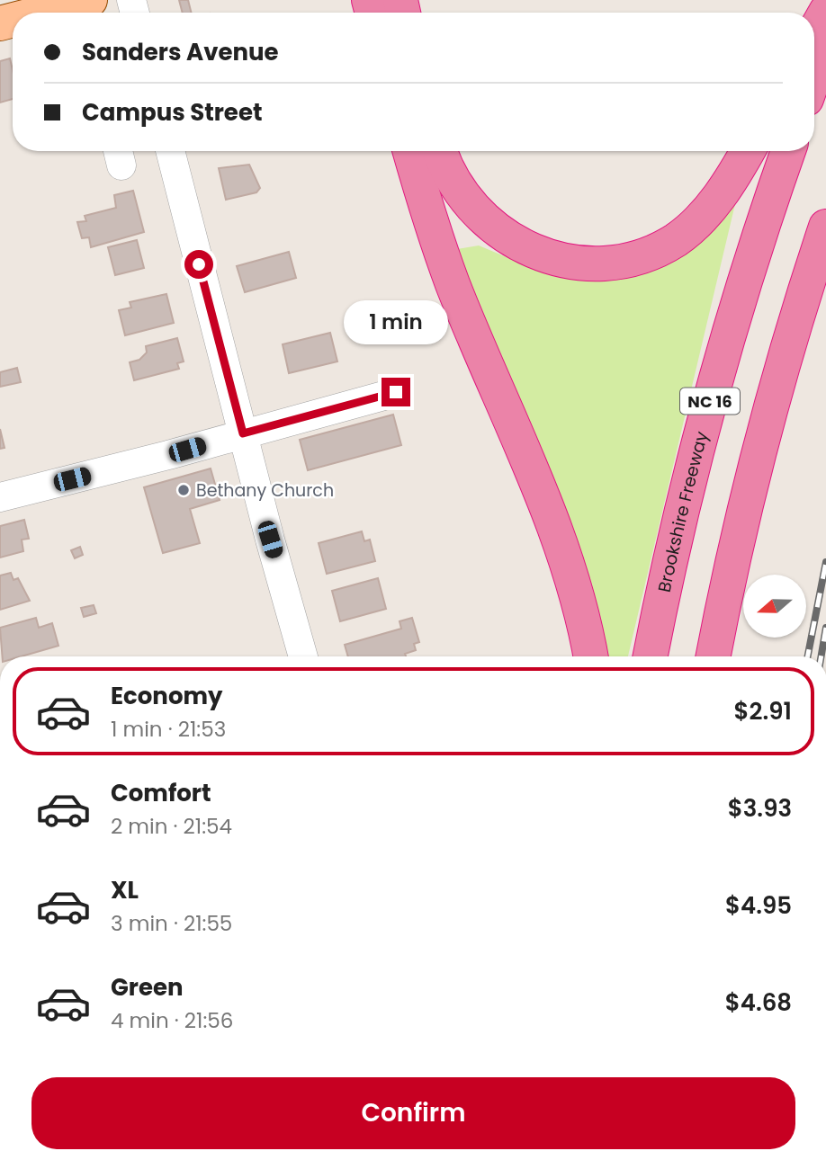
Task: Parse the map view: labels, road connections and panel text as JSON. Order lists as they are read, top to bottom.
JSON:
{
  "streets": {
    "highway": ["NC 16", "Brookshire Freeway"]
  },
  "places": ["Bethany Church"],
  "north": "left",
  "page": {
    "banner": ["Sanders Avenue", "Campus Street"],
    "bubble": "1 min",
    "list": [
      {
        "name": "Economy",
        "note": "1 min · 21:53",
        "value": "$2.91"
      },
      {
        "name": "Comfort",
        "note": "2 min · 21:54",
        "value": "$3.93"
      },
      {
        "name": "XL",
        "note": "3 min · 21:55",
        "value": "$4.95"
      },
      {
        "name": "Green",
        "note": "4 min · 21:56",
        "value": "$4.68"
      }
    ],
    "buttons": "Confirm"
  }
}
